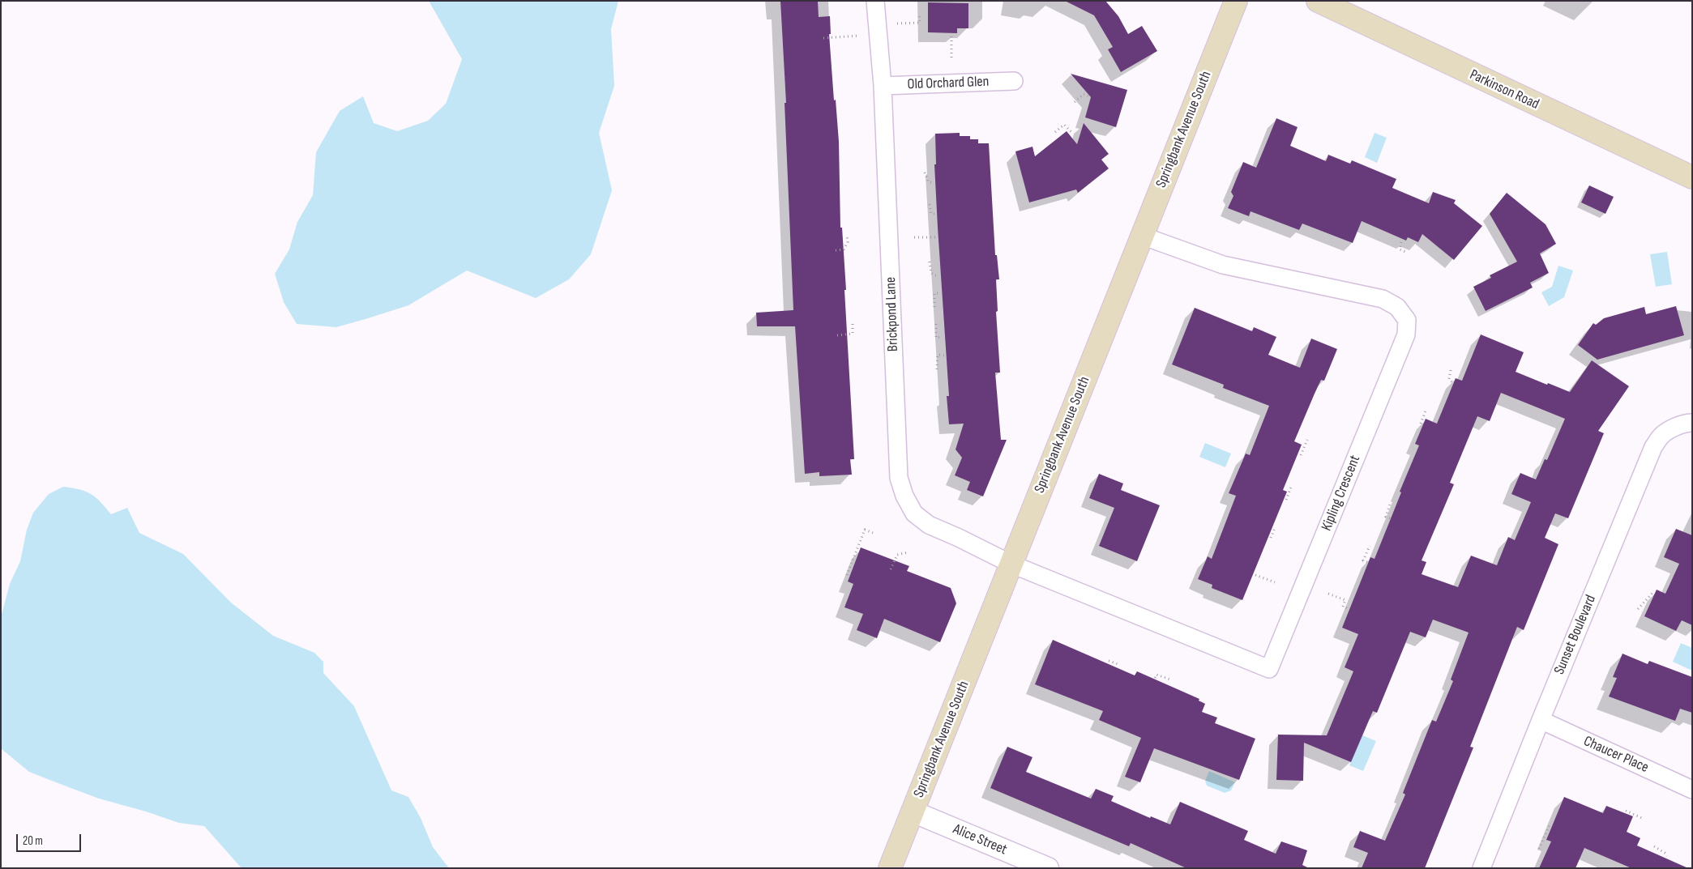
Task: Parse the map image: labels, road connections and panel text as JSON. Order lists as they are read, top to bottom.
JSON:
{
  "streets": {
    "main road": ["Parkinson Road", "Springbank Avenue South"],
    "street": [
      "Old Orchard Glen",
      "Brickpond Lane",
      "Kipling Crescent",
      "Sunset Boulevard",
      "Chaucer Place",
      "Alice Street"
    ]
  },
  "crossings": [
    ["Old Orchard Glen", "Brickpond Lane"],
    ["Springbank Avenue South", "Brickpond Lane"],
    ["Springbank Avenue South", "Kipling Crescent"],
    ["Springbank Avenue South", "Alice Street"],
    ["Brickpond Lane", "Kipling Crescent"],
    ["Sunset Boulevard", "Chaucer Place"]
  ],
  "scale_bar": "20 m"
}
